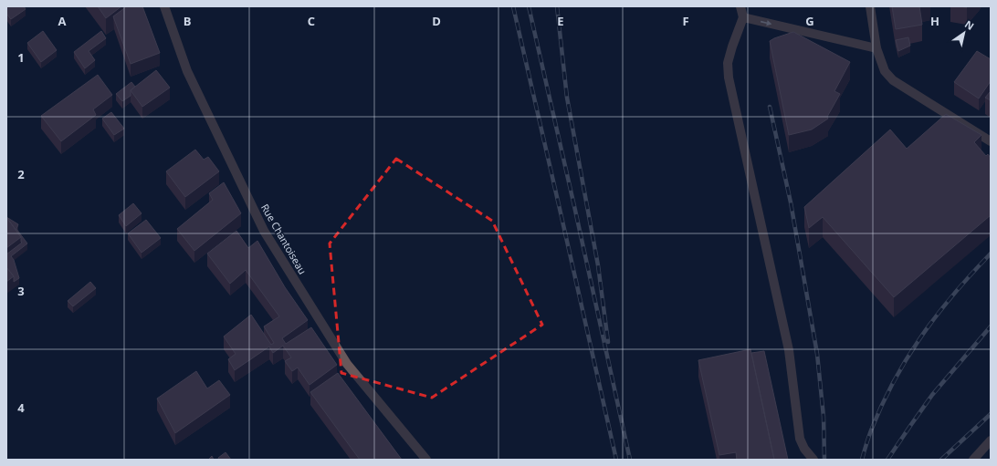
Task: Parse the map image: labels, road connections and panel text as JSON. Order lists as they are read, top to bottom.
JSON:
{
  "streets": {
    "street": ["Rue Chantoiseau"]
  },
  "north": "top right",
  "grid": {
    "columns": [
      "A",
      "B",
      "C",
      "D",
      "E",
      "F",
      "G",
      "H"
    ],
    "rows": [
      "1",
      "2",
      "3",
      "4"
    ]
  }
}
